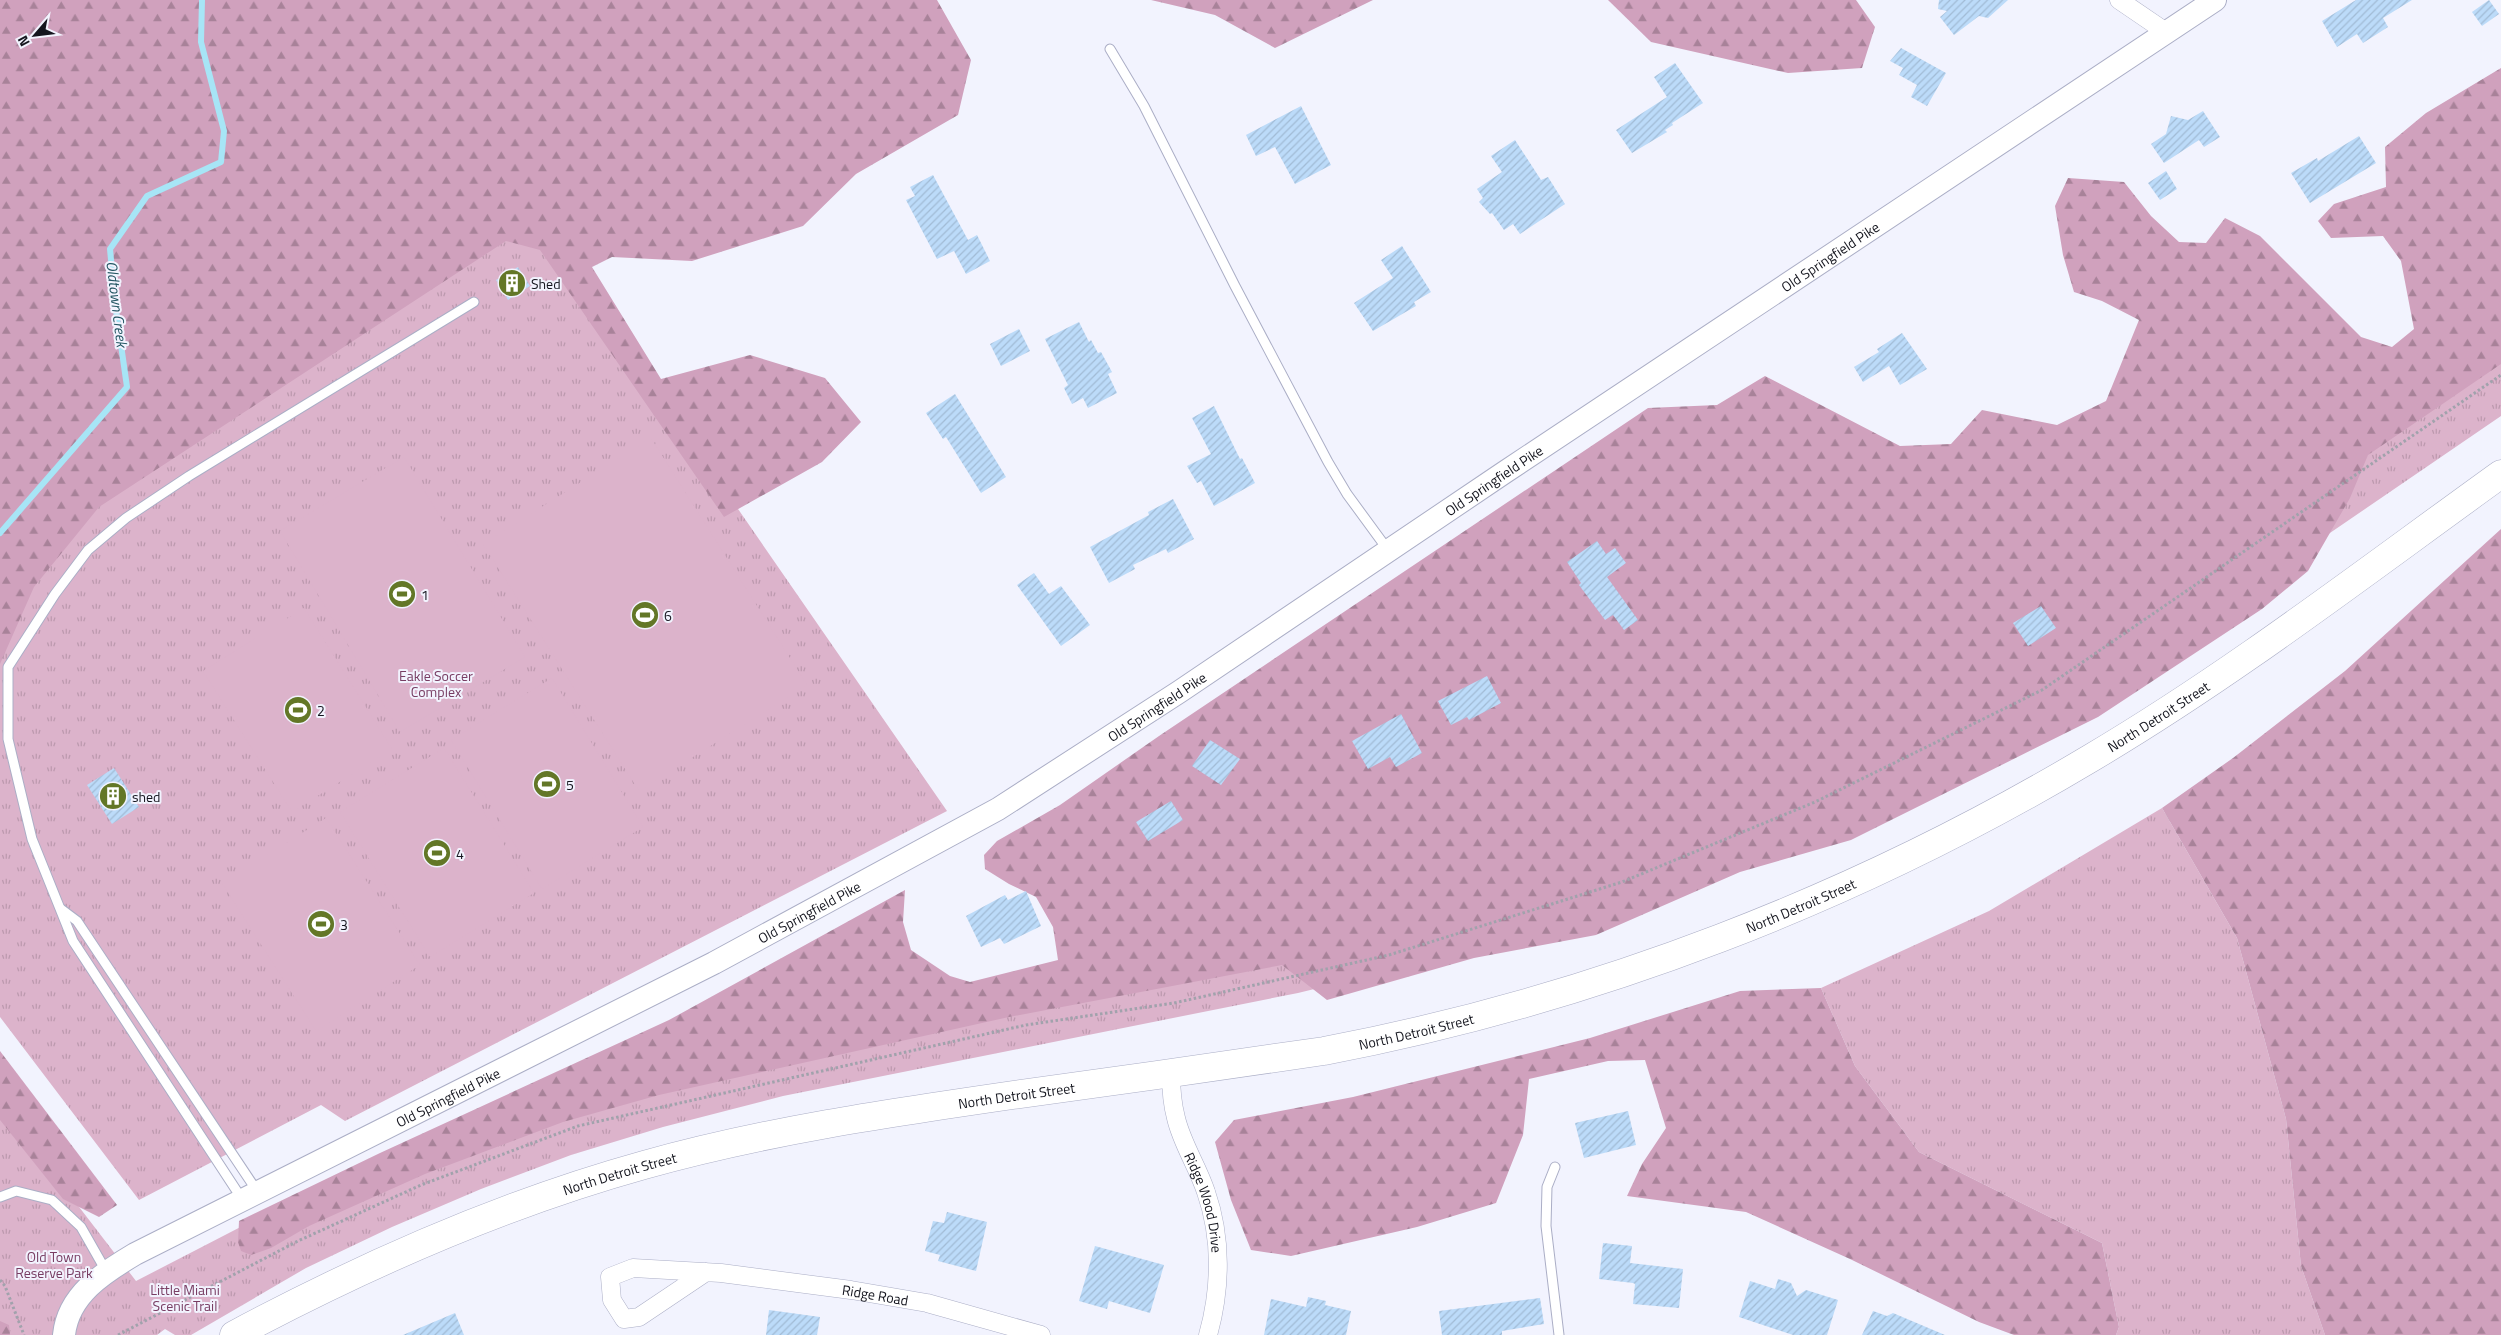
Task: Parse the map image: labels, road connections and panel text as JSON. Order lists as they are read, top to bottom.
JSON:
{
  "streets": {
    "highway": ["North Detroit Street"],
    "street": ["Old Springfield Pike", "Ridge Wood Drive", "Ridge Road"]
  },
  "crossings": [
    ["North Detroit Street", "Ridge Wood Drive"]
  ],
  "water": ["Oldtown Creek"],
  "parks": ["Eakle Soccer Complex", "Old Town Reserve Park", "Little Miami Scenic Trail"],
  "places": {
    "building": ["Shed", "shed"],
    "sports": [
      "1",
      "6",
      "2",
      "5",
      "4",
      "3"
    ]
  },
  "north": "bottom left"
}
